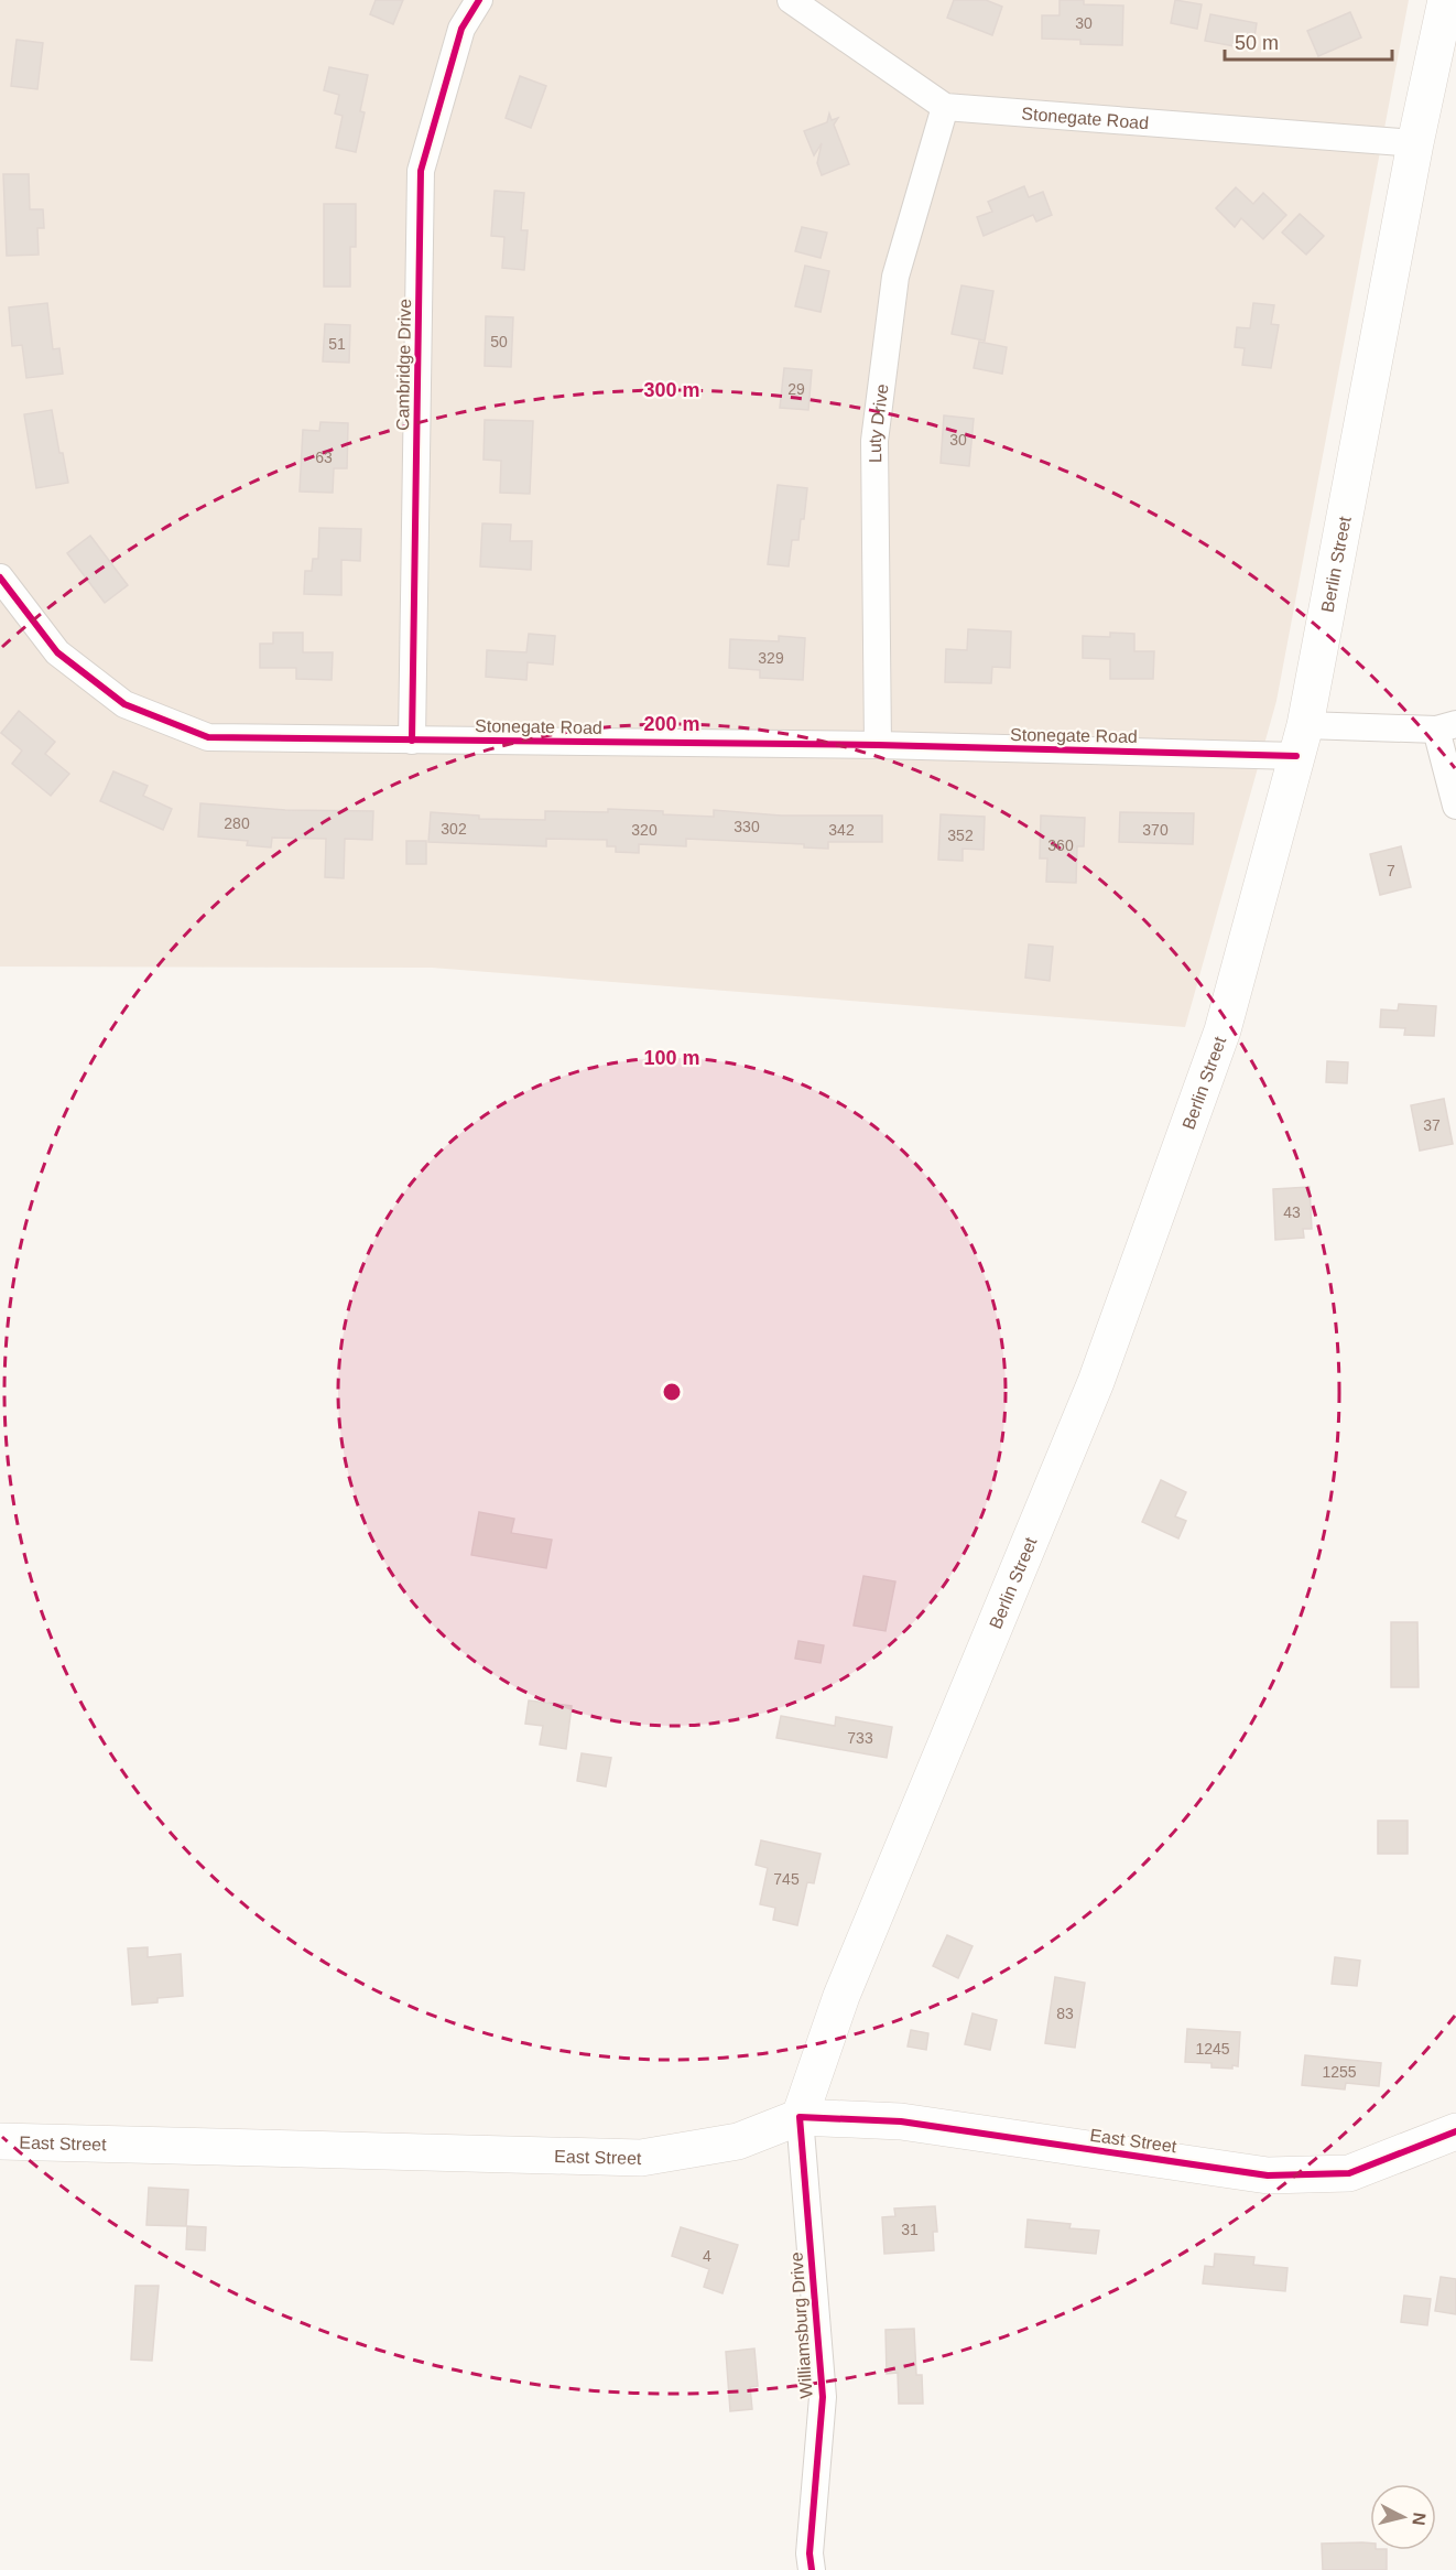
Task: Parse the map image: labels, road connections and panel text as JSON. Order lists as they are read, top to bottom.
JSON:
{
  "streets": {
    "main road": ["Berlin Street", "East Street"],
    "street": [
      "Stonegate Road",
      "Cambridge Drive",
      "Luty Drive",
      "Williamsburg Drive"
    ]
  },
  "crossings": [
    ["Stonegate Road", "Cambridge Drive"],
    ["Stonegate Road", "Luty Drive"],
    ["Stonegate Road", "Berlin Street"],
    ["Berlin Street", "East Street"],
    ["Berlin Street", "Williamsburg Drive"],
    ["East Street", "Williamsburg Drive"]
  ],
  "house_numbers": [
    "30",
    "50",
    "51",
    "29",
    "30",
    "63",
    "329",
    "280",
    "330",
    "302",
    "320",
    "342",
    "370",
    "352",
    "360",
    "7",
    "37",
    "43",
    "733",
    "745",
    "83",
    "1245",
    "1255",
    "31",
    "4"
  ],
  "scale_bar": "50 m",
  "north": "right",
  "rings": ["300 m", "200 m", "100 m"]
}
